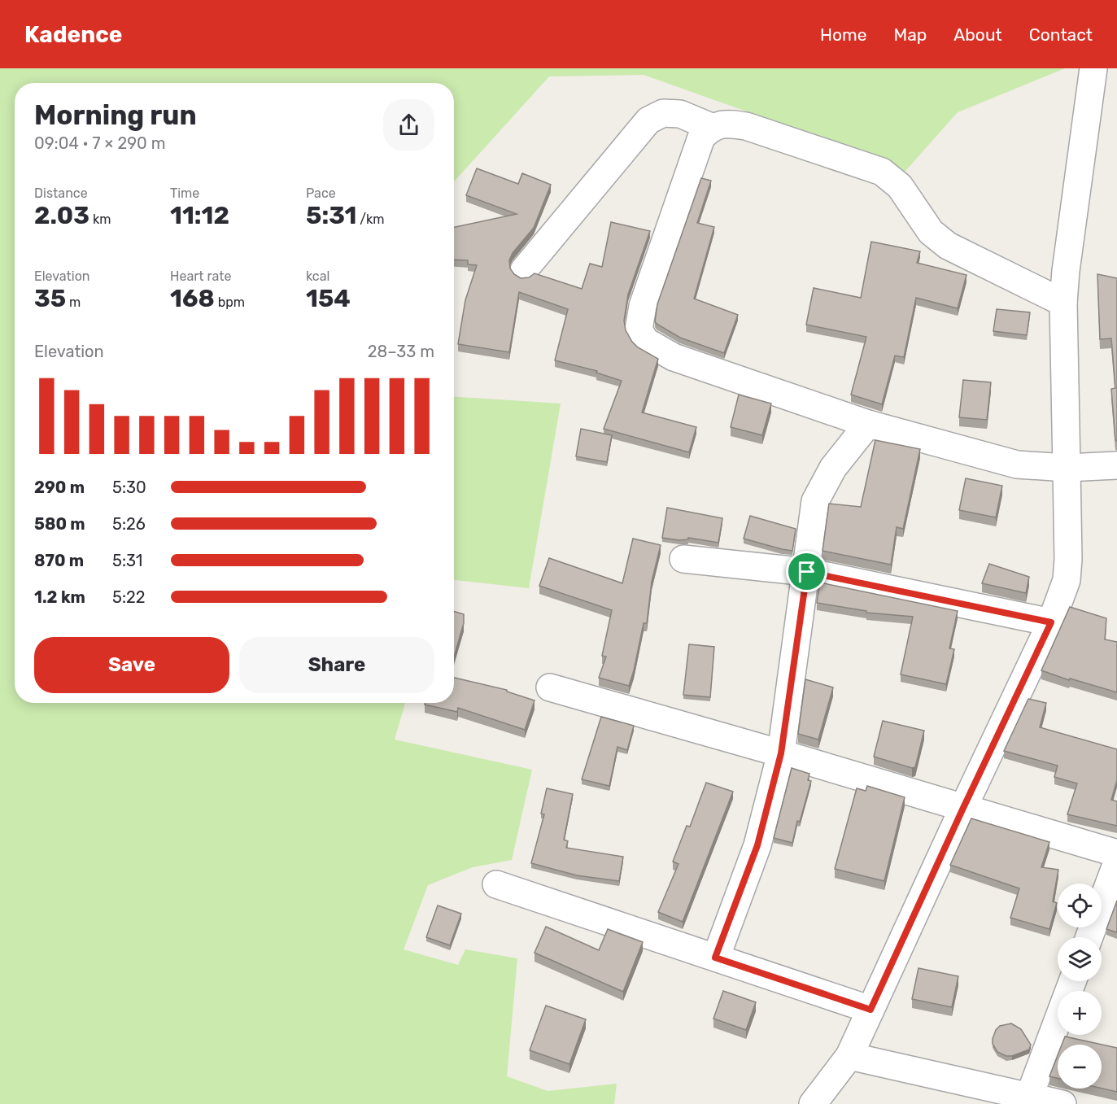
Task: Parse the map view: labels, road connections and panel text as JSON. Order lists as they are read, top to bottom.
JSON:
{
  "page": {
    "header": "Kadence",
    "nav": [
      "Home",
      "Map",
      "About",
      "Contact"
    ],
    "heading": ["Morning run", "09:04 · 7 × 290 m"],
    "stats": [
      ["Distance", "2.03 km"],
      ["Time", "11:12"],
      ["Pace", "5:31 /km"],
      ["Elevation", "35 m"],
      ["Heart rate", "168 bpm"],
      ["kcal", "154"]
    ],
    "chart": ["Elevation", "28–33 m"],
    "list": [
      {
        "name": "290 m",
        "note": "5:30"
      },
      {
        "name": "580 m",
        "note": "5:26"
      },
      {
        "name": "870 m",
        "note": "5:31"
      },
      {
        "name": "1.2 km",
        "note": "5:22"
      }
    ],
    "buttons": ["Save", "Share"],
    "map_buttons": ["+", "−"]
  }
}
